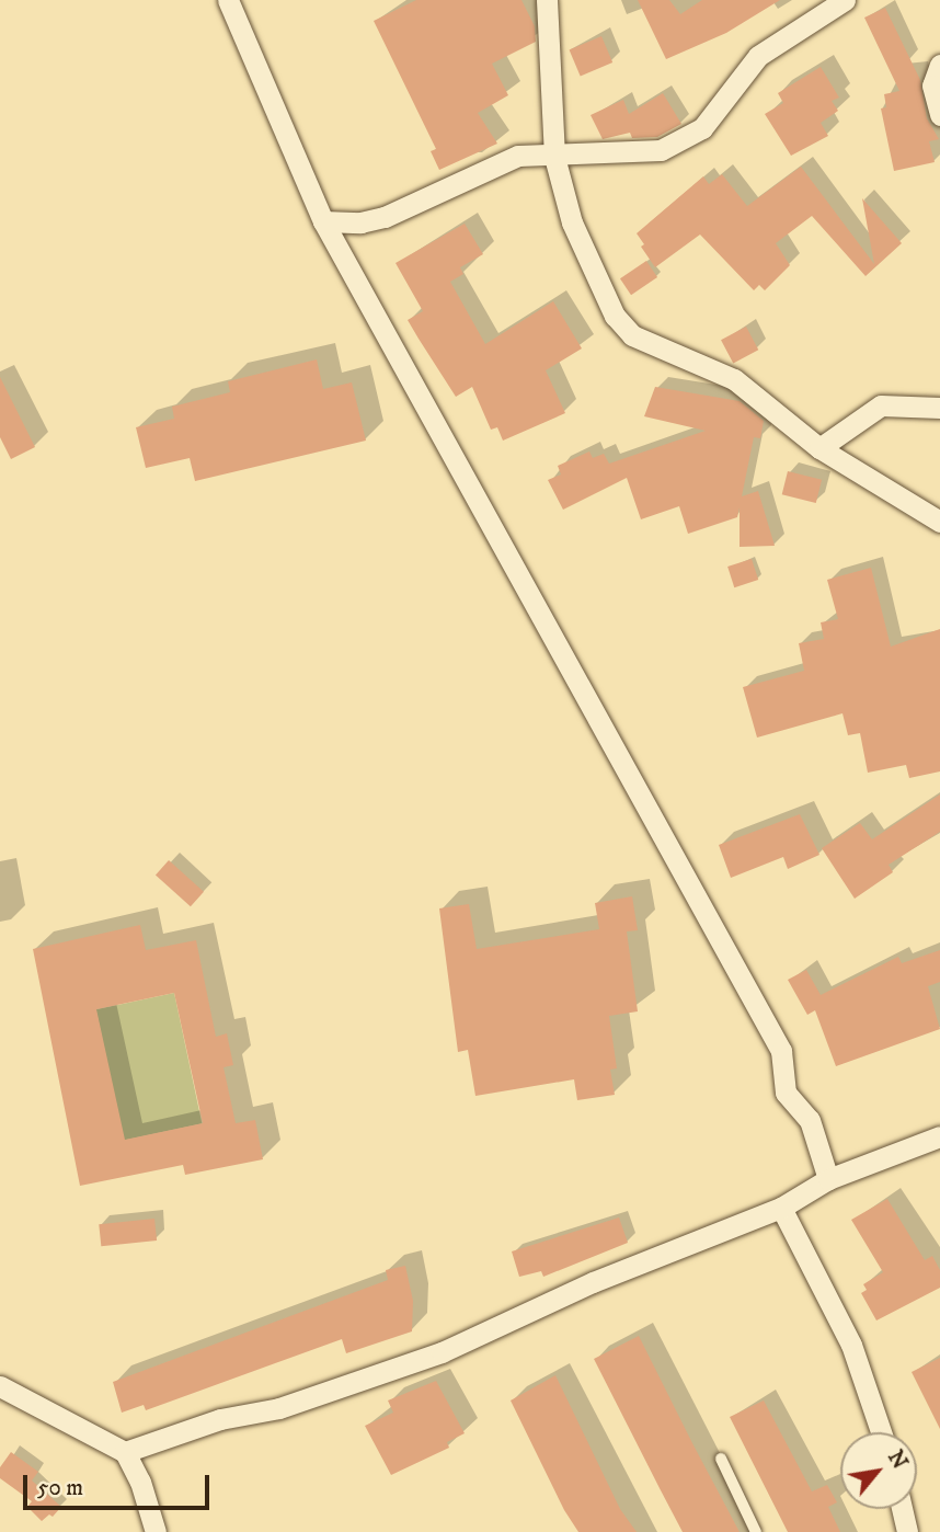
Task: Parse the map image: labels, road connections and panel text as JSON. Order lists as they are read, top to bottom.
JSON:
{
  "scale_bar": "50 m",
  "north": "top right"
}
